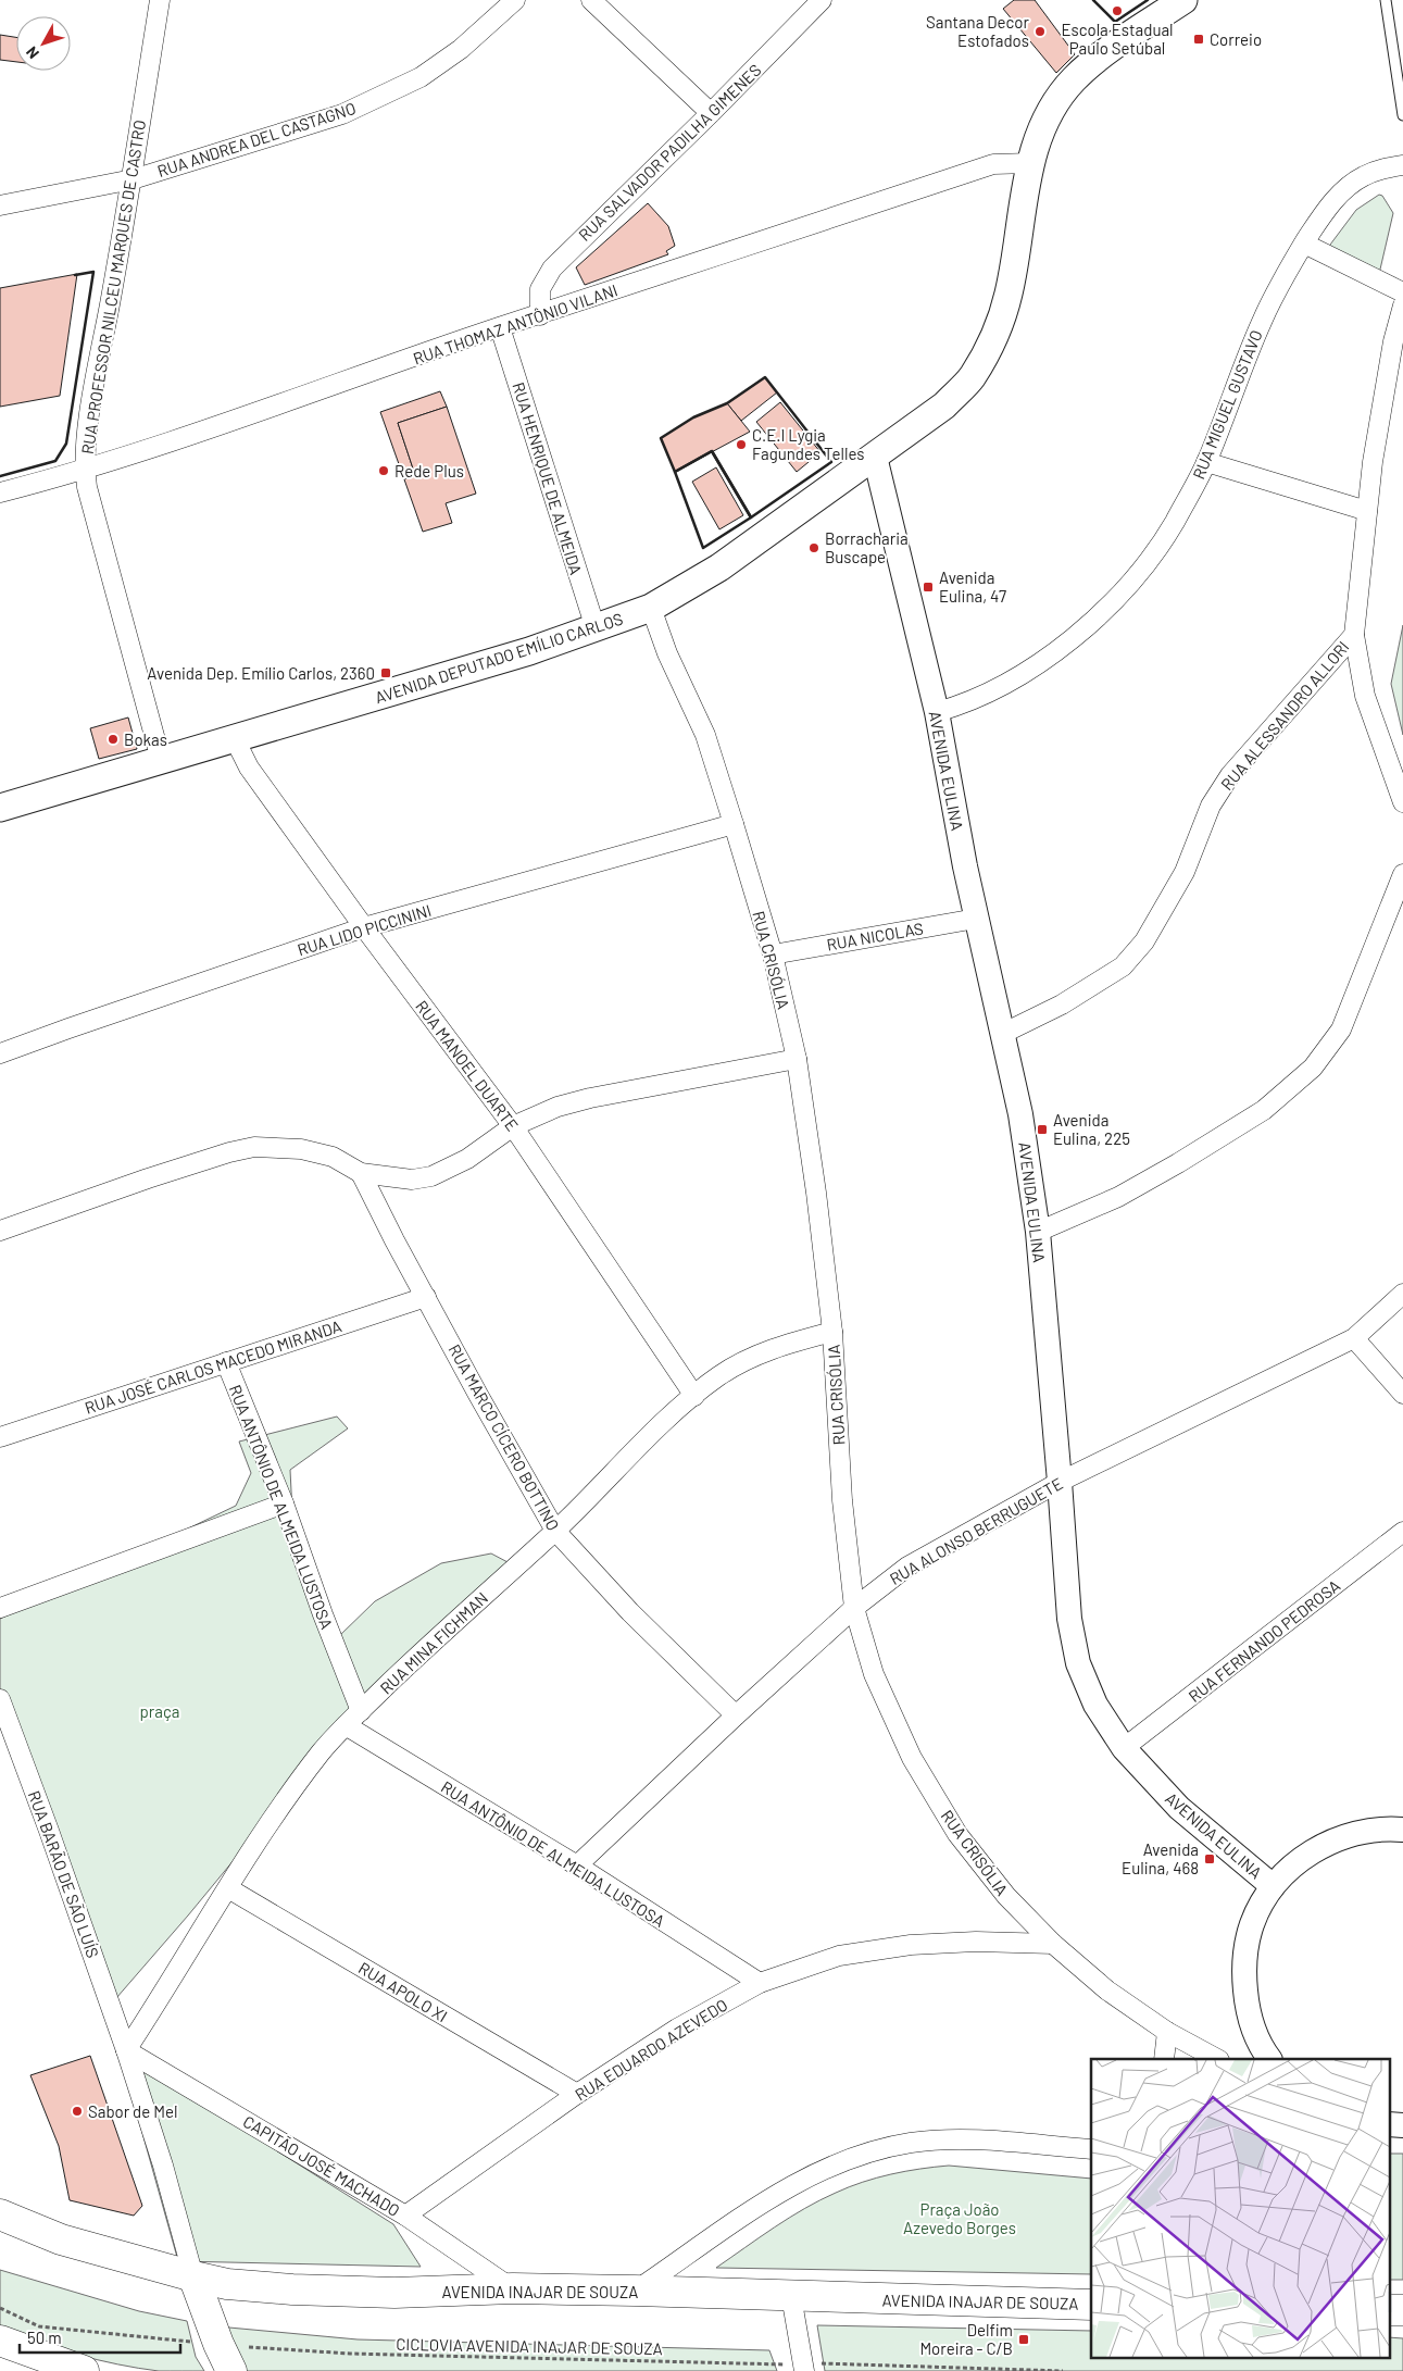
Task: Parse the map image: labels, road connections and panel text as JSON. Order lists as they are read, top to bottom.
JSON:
{
  "streets": {
    "main road": ["AVENIDA DEPUTADO EMÍLIO CARLOS", "AVENIDA INAJAR DE SOUZA"],
    "street": [
      "RUA ANDREA DEL CASTAGNO",
      "RUA SALVADOR PADILHA GIMENES",
      "RUA PROFESSOR NILCEU MARQUES DE CASTRO",
      "RUA THOMAZ ANTÔNIO VILANI",
      "RUA MIGUEL GUSTAVO",
      "RUA HENRIQUE DE ALMEIDA",
      "RUA ALESSANDRO ALLORI",
      "AVENIDA EULINA",
      "RUA LIDO PICCININI",
      "RUA NICOLAS",
      "RUA CRISÓLIA",
      "RUA MANOEL DUARTE",
      "RUA JOSÉ CARLOS MACEDO MIRANDA",
      "RUA MARCO CÍCERO BOTTINO",
      "RUA ANTÔNIO DE ALMEIDA LUSTOSA",
      "RUA ALONSO BERRUGUETE",
      "RUA FERNANDO PEDROSA",
      "RUA MINA FICHMAN",
      "RUA BARÃO DE SÃO LUÍS",
      "RUA APOLO XI",
      "RUA EDUARDO AZEVEDO",
      "CAPITÃO JOSÉ MACHADO"
    ],
    "path": ["CICLOVIA AVENIDA INAJAR DE SOUZA"]
  },
  "crossings": [
    ["RUA ANDREA DEL CASTAGNO", "RUA PROFESSOR NILCEU MARQUES DE CASTRO"],
    ["RUA SALVADOR PADILHA GIMENES", "RUA THOMAZ ANTÔNIO VILANI"],
    ["RUA PROFESSOR NILCEU MARQUES DE CASTRO", "RUA THOMAZ ANTÔNIO VILANI"],
    ["RUA PROFESSOR NILCEU MARQUES DE CASTRO", "AVENIDA DEPUTADO EMÍLIO CARLOS"],
    ["RUA THOMAZ ANTÔNIO VILANI", "RUA HENRIQUE DE ALMEIDA"],
    ["RUA THOMAZ ANTÔNIO VILANI", "AVENIDA DEPUTADO EMÍLIO CARLOS"],
    ["RUA MIGUEL GUSTAVO", "AVENIDA EULINA"],
    ["RUA HENRIQUE DE ALMEIDA", "AVENIDA DEPUTADO EMÍLIO CARLOS"],
    ["AVENIDA DEPUTADO EMÍLIO CARLOS", "AVENIDA EULINA"],
    ["AVENIDA DEPUTADO EMÍLIO CARLOS", "RUA CRISÓLIA"],
    ["AVENIDA DEPUTADO EMÍLIO CARLOS", "RUA MANOEL DUARTE"],
    ["RUA ALESSANDRO ALLORI", "AVENIDA EULINA"],
    ["AVENIDA EULINA", "RUA NICOLAS"],
    ["AVENIDA EULINA", "RUA ALONSO BERRUGUETE"],
    ["AVENIDA EULINA", "RUA FERNANDO PEDROSA"],
    ["RUA LIDO PICCININI", "RUA CRISÓLIA"],
    ["RUA LIDO PICCININI", "RUA MANOEL DUARTE"],
    ["RUA NICOLAS", "RUA CRISÓLIA"],
    ["RUA CRISÓLIA", "RUA ALONSO BERRUGUETE"],
    ["RUA CRISÓLIA", "RUA MINA FICHMAN"],
    ["RUA CRISÓLIA", "RUA EDUARDO AZEVEDO"],
    ["RUA MANOEL DUARTE", "RUA MINA FICHMAN"],
    ["RUA JOSÉ CARLOS MACEDO MIRANDA", "RUA MARCO CÍCERO BOTTINO"],
    ["RUA JOSÉ CARLOS MACEDO MIRANDA", "RUA ANTÔNIO DE ALMEIDA LUSTOSA"],
    ["RUA MARCO CÍCERO BOTTINO", "RUA ALONSO BERRUGUETE"],
    ["RUA MARCO CÍCERO BOTTINO", "RUA MINA FICHMAN"],
    ["RUA ANTÔNIO DE ALMEIDA LUSTOSA", "RUA ALONSO BERRUGUETE"],
    ["RUA ANTÔNIO DE ALMEIDA LUSTOSA", "RUA MINA FICHMAN"],
    ["RUA ANTÔNIO DE ALMEIDA LUSTOSA", "RUA EDUARDO AZEVEDO"],
    ["RUA MINA FICHMAN", "RUA BARÃO DE SÃO LUÍS"],
    ["RUA MINA FICHMAN", "RUA APOLO XI"],
    ["RUA MINA FICHMAN", "CAPITÃO JOSÉ MACHADO"],
    ["RUA BARÃO DE SÃO LUÍS", "CAPITÃO JOSÉ MACHADO"],
    ["RUA BARÃO DE SÃO LUÍS", "AVENIDA INAJAR DE SOUZA"],
    ["RUA APOLO XI", "RUA EDUARDO AZEVEDO"],
    ["RUA EDUARDO AZEVEDO", "CAPITÃO JOSÉ MACHADO"],
    ["CAPITÃO JOSÉ MACHADO", "AVENIDA INAJAR DE SOUZA"]
  ],
  "parks": ["praça", "Praça João Azevedo Borges"],
  "places": {
    "other": [
      "Escola Estadual Paulo Setúbal",
      "Santana Decor Estofados",
      "C.E.I Lygia Fagundes Telles",
      "Rede Plus",
      "Borracharia Buscape",
      "Bokas",
      "Sabor de Mel"
    ],
    "transit": [
      "Correio",
      "Avenida Eulina, 47",
      "Avenida Dep. Emílio Carlos, 2360",
      "Avenida Eulina, 225",
      "Avenida Eulina, 468",
      "Delfim Moreira - C/B"
    ]
  },
  "scale_bar": "50 m",
  "north": "bottom left"
}
